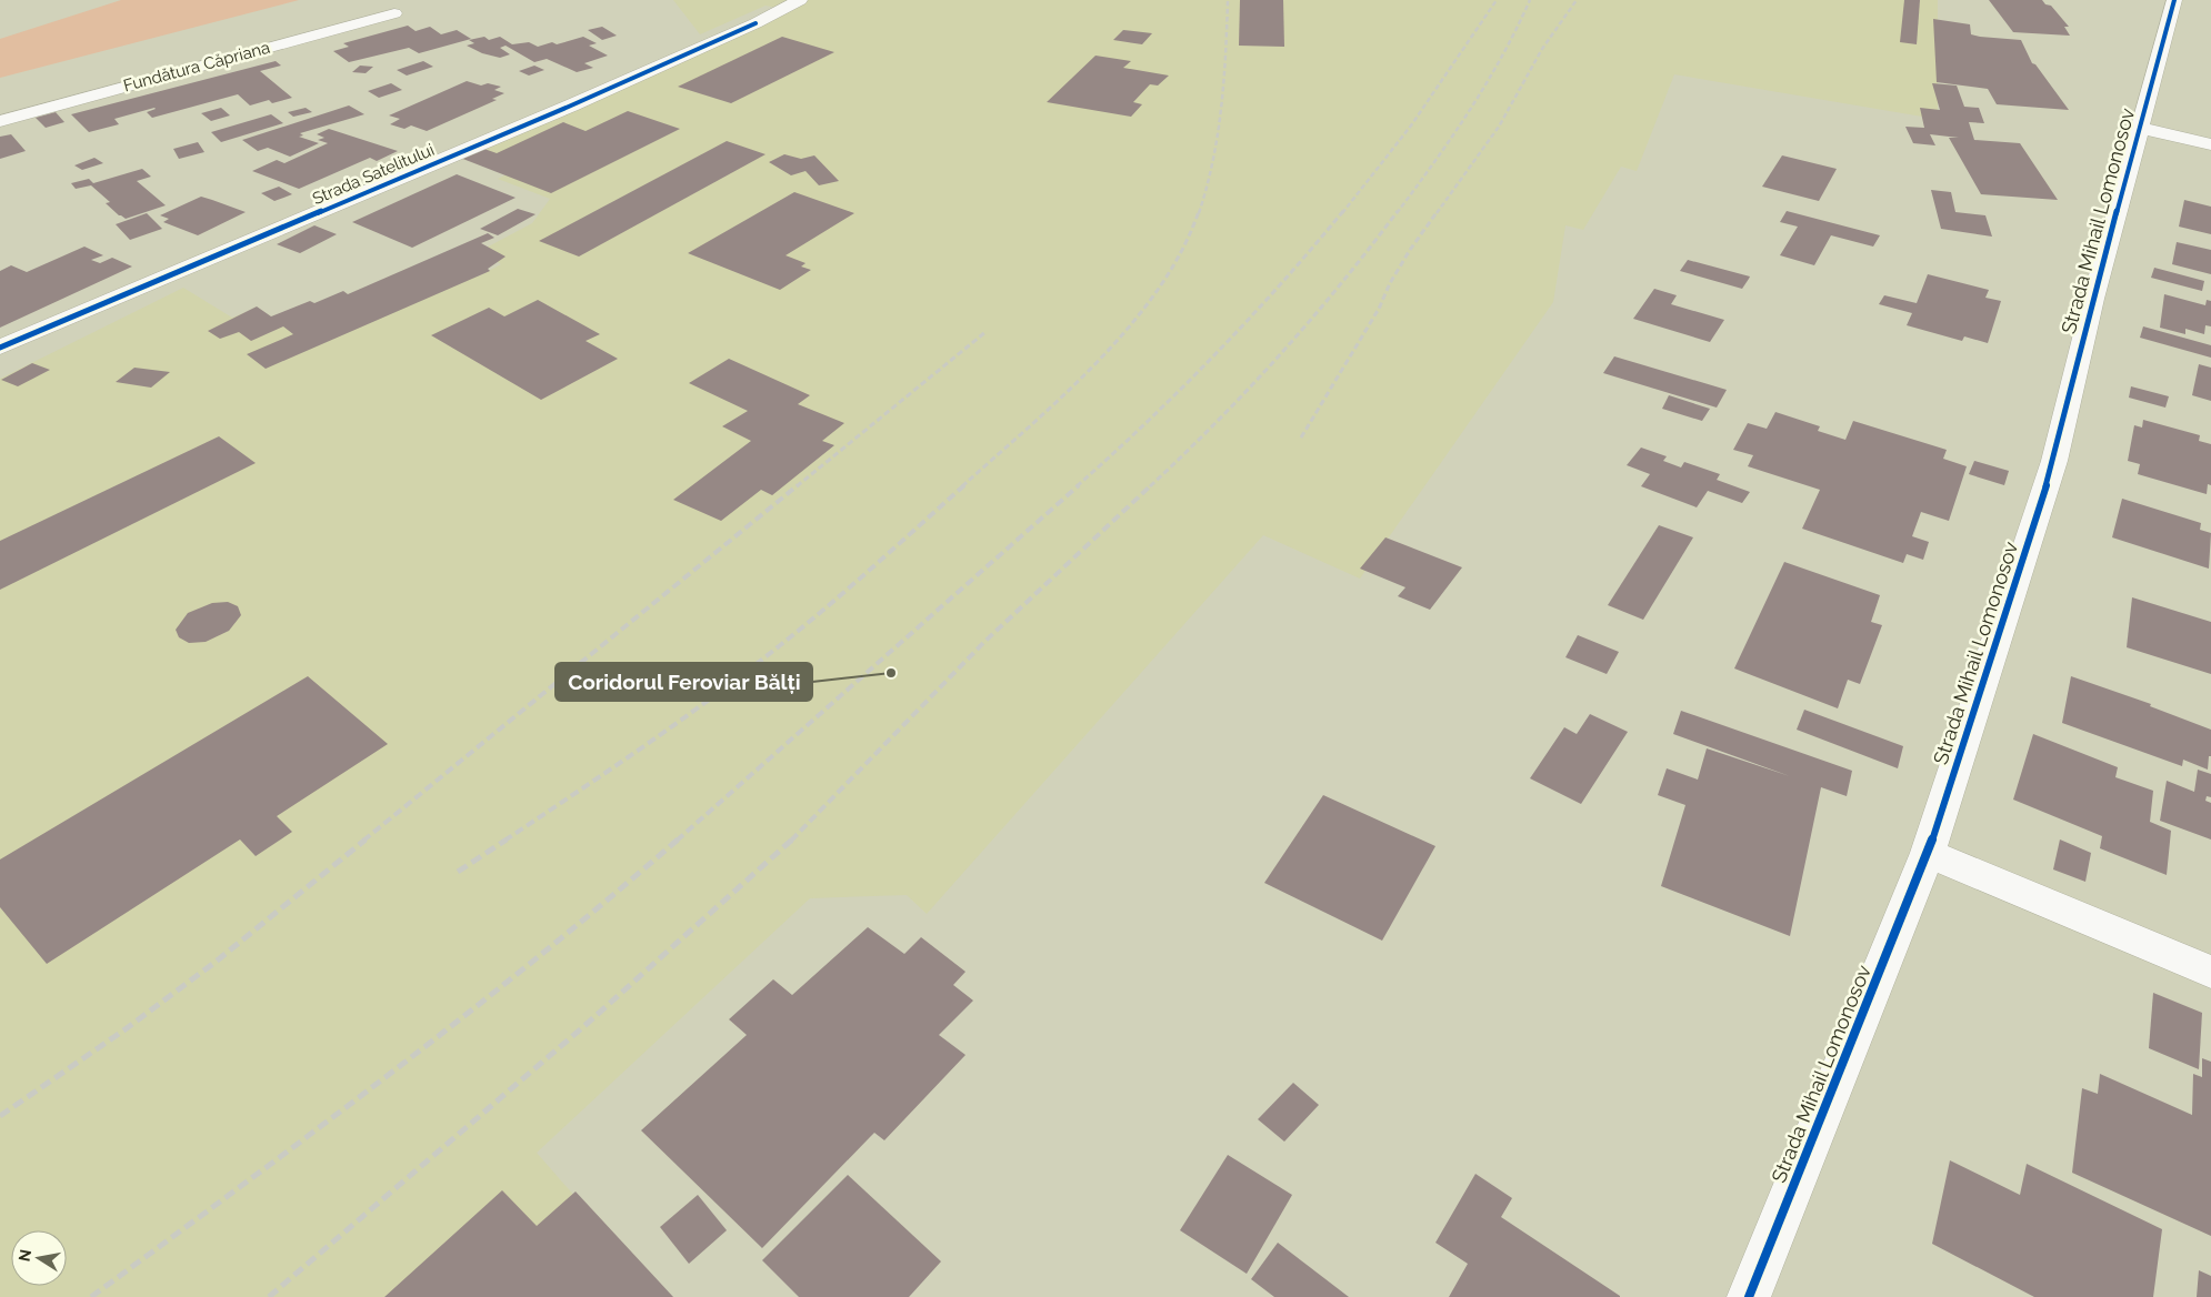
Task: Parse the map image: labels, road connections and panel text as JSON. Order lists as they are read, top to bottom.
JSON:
{
  "streets": {
    "street": ["Fundătura Căpriana", "Strada Satelitului", "Strada Mihail Lomonosov"]
  },
  "places": ["Coridorul Feroviar Bălți"],
  "north": "left"
}
